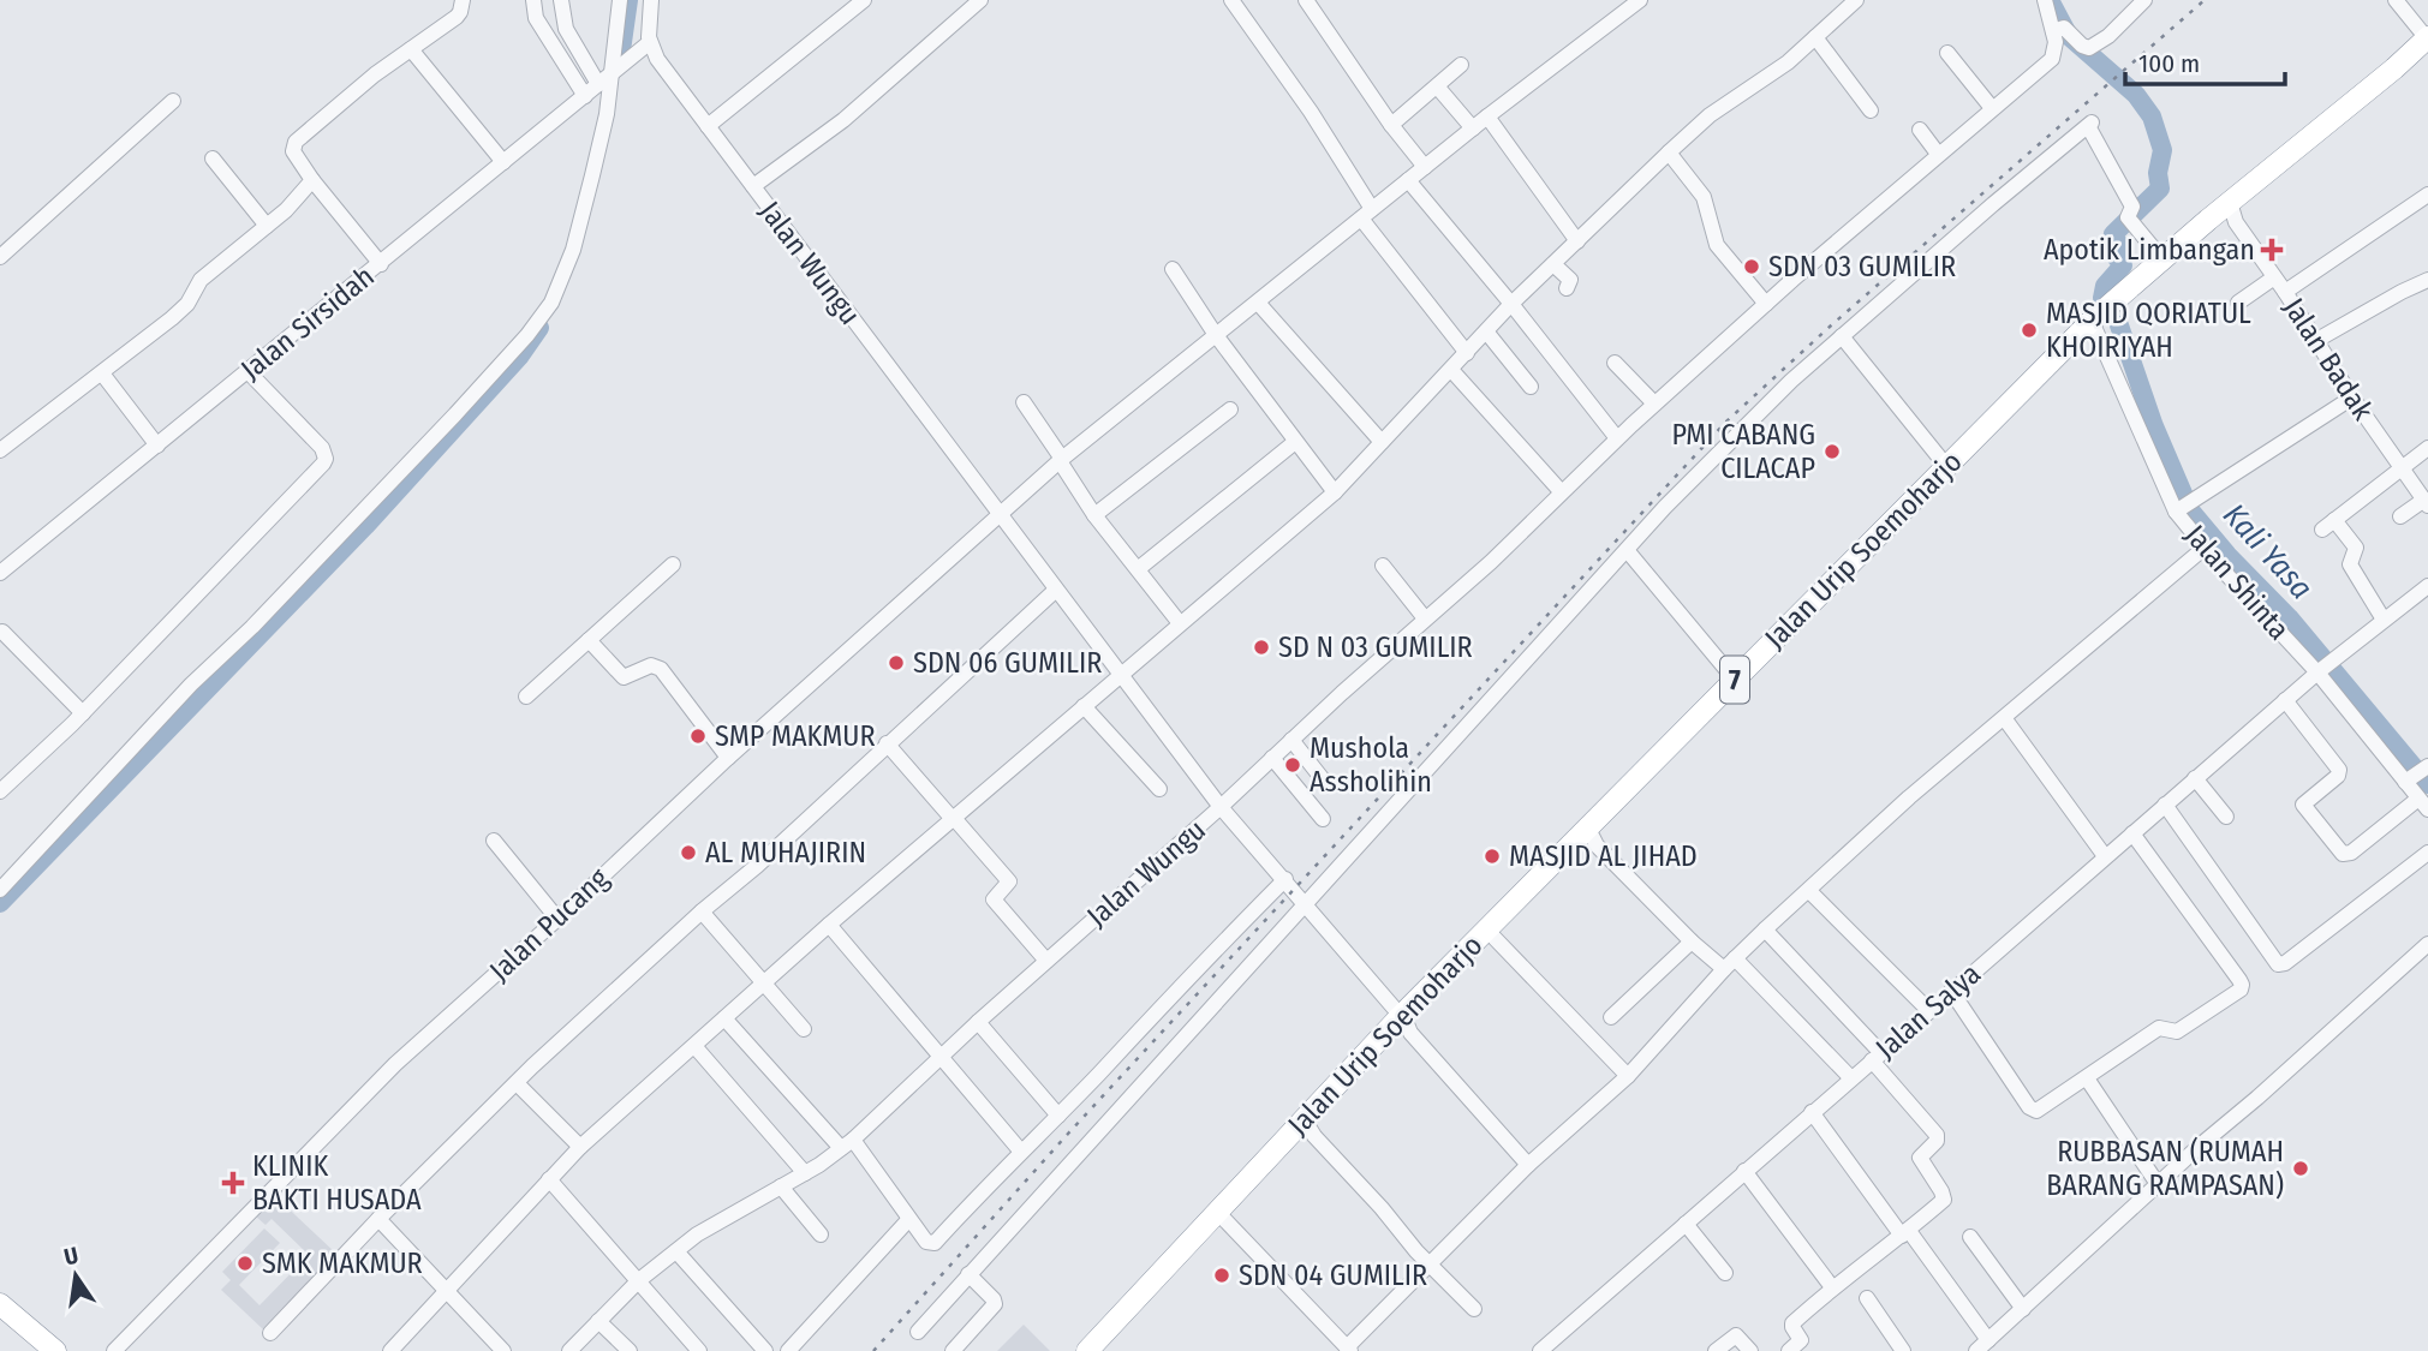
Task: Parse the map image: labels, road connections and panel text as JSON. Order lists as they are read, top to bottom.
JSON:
{
  "streets": {
    "highway": ["Jalan Urip Soemoharjo", "7"],
    "street": [
      "Jalan Wungu",
      "Jalan Sirsidah",
      "Jalan Badak",
      "Jalan Shinta",
      "Jalan Pucang",
      "Jalan Salya"
    ]
  },
  "crossings": [
    ["Jalan Wungu", "Jalan Sirsidah"],
    ["Jalan Wungu", "Jalan Pucang"],
    ["Jalan Badak", "Jalan Urip Soemoharjo"],
    ["Jalan Urip Soemoharjo", "Jalan Shinta"],
    ["Jalan Shinta", "Jalan Salya"]
  ],
  "water": ["Kali Yasa"],
  "places": {
    "health": ["Apotik Limbangan", "KLINIK BAKTI HUSADA"],
    "other": [
      "SDN 03 GUMILIR",
      "MASJID QORIATUL KHOIRIYAH",
      "PMI CABANG CILACAP",
      "SD N 03 GUMILIR",
      "SDN 06 GUMILIR",
      "SMP MAKMUR",
      "Mushola Assholihin",
      "AL MUHAJIRIN",
      "MASJID AL JIHAD",
      "RUBBASAN (RUMAH BARANG RAMPASAN)",
      "SMK MAKMUR",
      "SDN 04 GUMILIR"
    ]
  },
  "scale_bar": "100 m",
  "north": "top"
}
